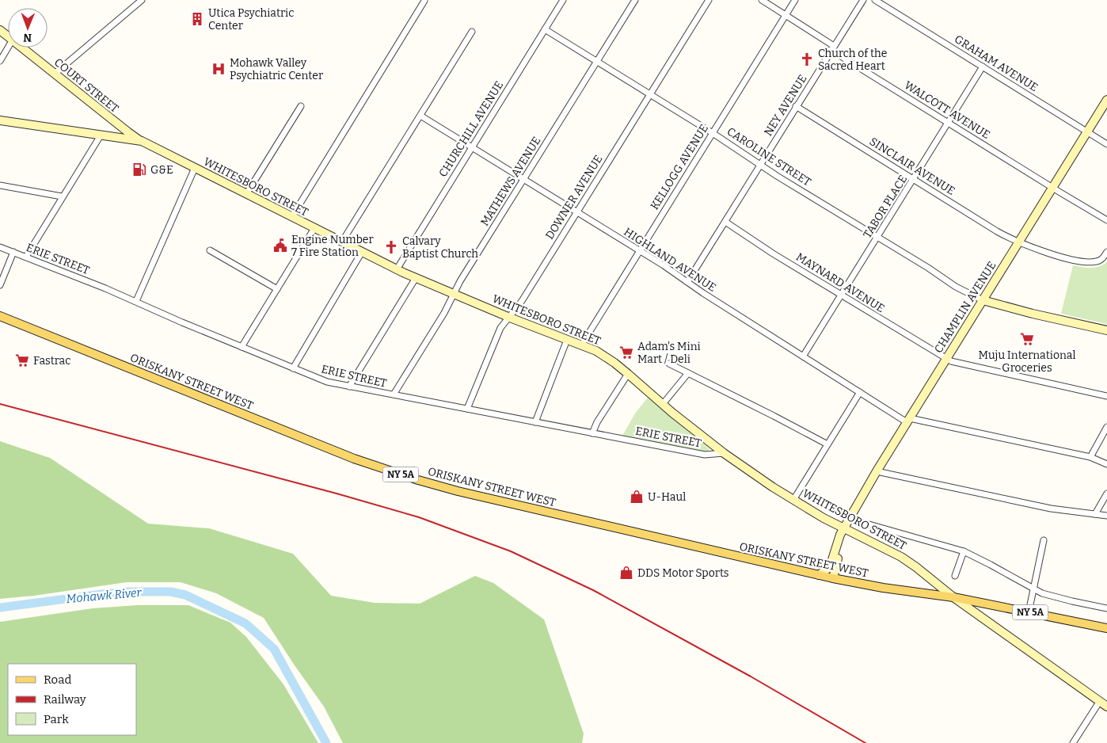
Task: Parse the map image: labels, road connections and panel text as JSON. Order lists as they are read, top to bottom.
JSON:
{
  "streets": {
    "main road": ["ORISKANY STREET WEST", "NY 5A"],
    "street": [
      "GRAHAM AVENUE",
      "COURT STREET",
      "NEY AVENUE",
      "WALCOTT AVENUE",
      "CHURCHILL AVENUE",
      "CAROLINE STREET",
      "SINCLAIR AVENUE",
      "KELLOGG AVENUE",
      "MATHEWS AVENUE",
      "WHITESBORO STREET",
      "DOWNER AVENUE",
      "TABOR PLACE",
      "ERIE STREET",
      "HIGHLAND AVENUE",
      "MAYNARD AVENUE",
      "CHAMPLIN AVENUE"
    ]
  },
  "crossings": [
    ["GRAHAM AVENUE", "TABOR PLACE"],
    ["GRAHAM AVENUE", "CHAMPLIN AVENUE"],
    ["COURT STREET", "WHITESBORO STREET"],
    ["NEY AVENUE", "WALCOTT AVENUE"],
    ["NEY AVENUE", "CAROLINE STREET"],
    ["NEY AVENUE", "SINCLAIR AVENUE"],
    ["NEY AVENUE", "HIGHLAND AVENUE"],
    ["NEY AVENUE", "MAYNARD AVENUE"],
    ["WALCOTT AVENUE", "KELLOGG AVENUE"],
    ["WALCOTT AVENUE", "TABOR PLACE"],
    ["WALCOTT AVENUE", "CHAMPLIN AVENUE"],
    ["CHURCHILL AVENUE", "CAROLINE STREET"],
    ["CHURCHILL AVENUE", "WHITESBORO STREET"],
    ["CHURCHILL AVENUE", "HIGHLAND AVENUE"],
    ["CAROLINE STREET", "KELLOGG AVENUE"],
    ["CAROLINE STREET", "MATHEWS AVENUE"],
    ["CAROLINE STREET", "DOWNER AVENUE"],
    ["CAROLINE STREET", "TABOR PLACE"],
    ["CAROLINE STREET", "CHAMPLIN AVENUE"],
    ["SINCLAIR AVENUE", "TABOR PLACE"],
    ["SINCLAIR AVENUE", "CHAMPLIN AVENUE"],
    ["KELLOGG AVENUE", "WHITESBORO STREET"],
    ["KELLOGG AVENUE", "HIGHLAND AVENUE"],
    ["MATHEWS AVENUE", "WHITESBORO STREET"],
    ["MATHEWS AVENUE", "ERIE STREET"],
    ["MATHEWS AVENUE", "HIGHLAND AVENUE"],
    ["WHITESBORO STREET", "DOWNER AVENUE"],
    ["WHITESBORO STREET", "ERIE STREET"],
    ["WHITESBORO STREET", "CHAMPLIN AVENUE"],
    ["WHITESBORO STREET", "ORISKANY STREET WEST"],
    ["WHITESBORO STREET", "NY 5A"],
    ["DOWNER AVENUE", "ERIE STREET"],
    ["DOWNER AVENUE", "HIGHLAND AVENUE"],
    ["TABOR PLACE", "HIGHLAND AVENUE"],
    ["TABOR PLACE", "MAYNARD AVENUE"],
    ["HIGHLAND AVENUE", "CHAMPLIN AVENUE"],
    ["MAYNARD AVENUE", "CHAMPLIN AVENUE"],
    ["CHAMPLIN AVENUE", "ORISKANY STREET WEST"],
    ["ORISKANY STREET WEST", "NY 5A"]
  ],
  "water": ["Mohawk River"],
  "places": {
    "building": ["Utica Psychiatric Center"],
    "church": ["Church of the Sacred Heart", "Calvary Baptist Church"],
    "hospital": ["Mohawk Valley Psychiatric Center"],
    "fuel station": ["G&E"],
    "public building": ["Engine Number 7 Fire Station"],
    "supermarket": ["Muju International Groceries", "Adam's Mini Mart / Deli", "Fastrac"],
    "shop": ["U-Haul", "DDS Motor Sports"]
  },
  "legend": ["Road", "Railway", "Park"],
  "north": "bottom"
}
